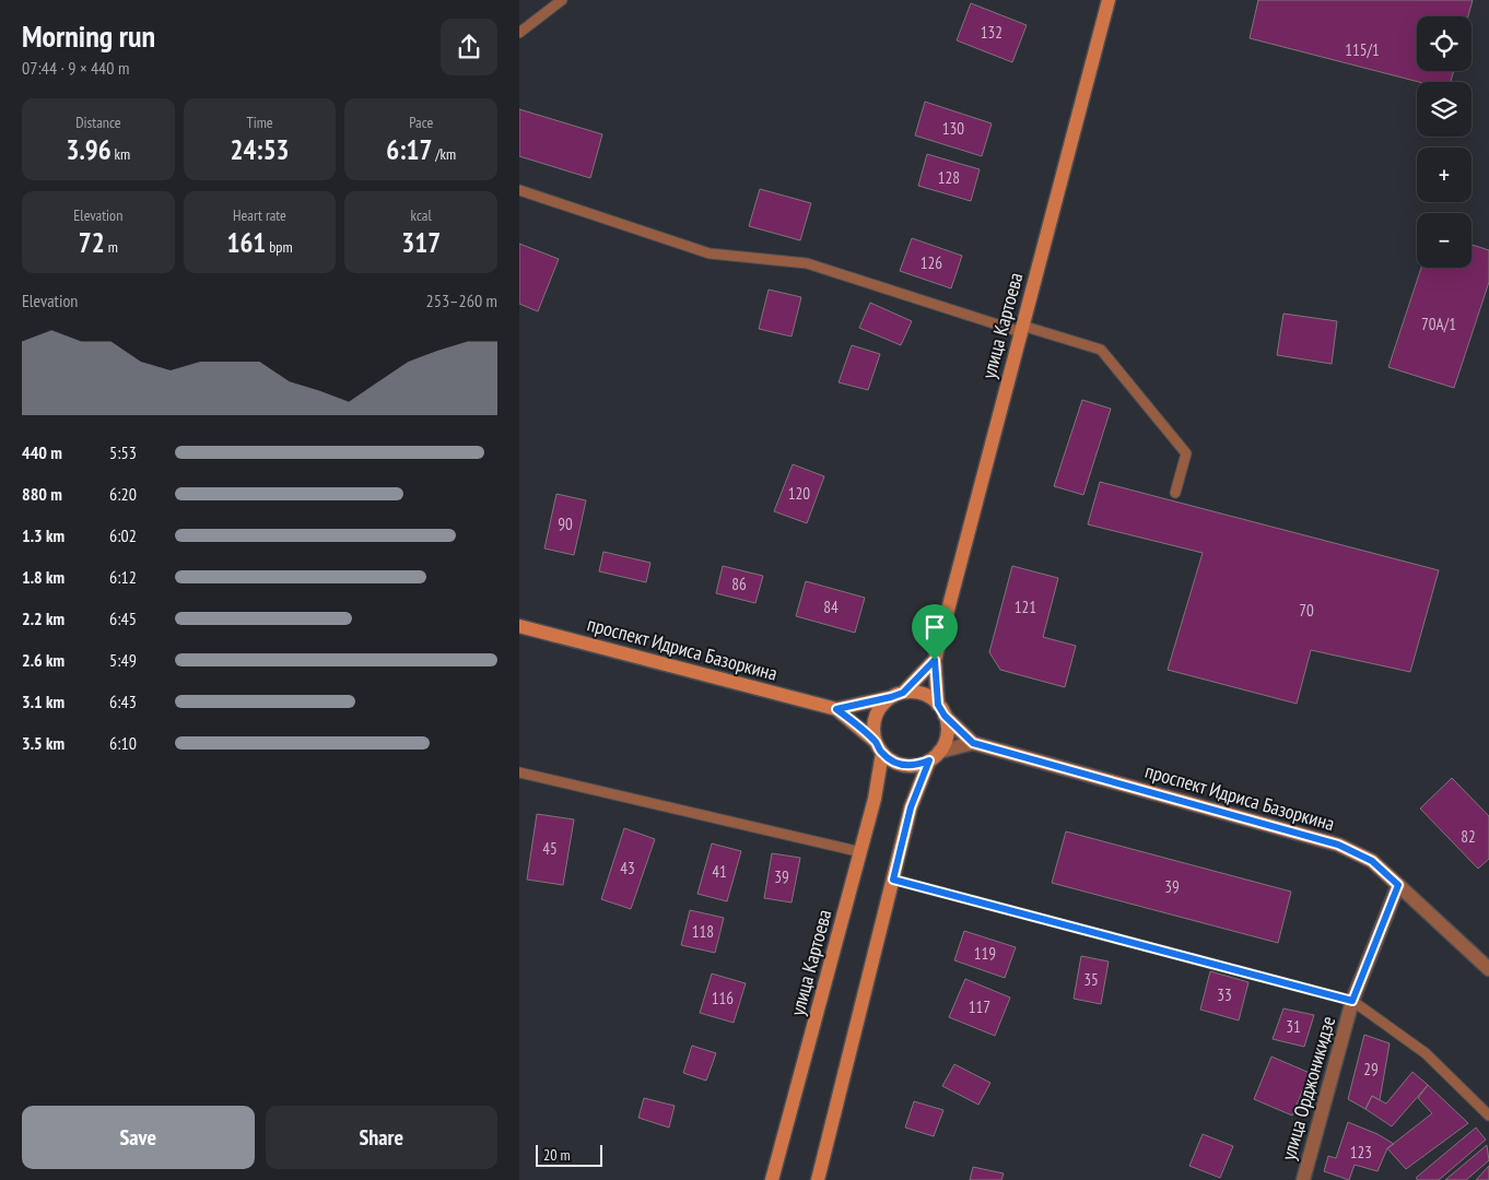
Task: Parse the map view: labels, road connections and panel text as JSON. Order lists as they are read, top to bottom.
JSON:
{
  "streets": {
    "main road": ["улица Картоева", "проспект Идриса Базоркина"],
    "street": ["улица Орджоникидзе"]
  },
  "crossings": [
    ["улица Картоева", "проспект Идриса Базоркина"],
    ["проспект Идриса Базоркина", "улица Орджоникидзе"]
  ],
  "house_numbers": [
    "132",
    "115/1",
    "130",
    "128",
    "126",
    "70А/1",
    "120",
    "90",
    "86",
    "84",
    "121",
    "70",
    "82",
    "45",
    "43",
    "41",
    "39",
    "39",
    "118",
    "119",
    "35",
    "33",
    "116",
    "117",
    "31",
    "29",
    "123"
  ],
  "scale_bar": "20 m",
  "page": {
    "heading": ["Morning run", "07:44 · 9 × 440 m"],
    "map_buttons": ["+", "−"],
    "stats": [
      ["Distance", "3.96 km"],
      ["Time", "24:53"],
      ["Pace", "6:17 /km"],
      ["Elevation", "72 m"],
      ["Heart rate", "161 bpm"],
      ["kcal", "317"]
    ],
    "chart": ["Elevation", "253–260 m"],
    "list": [
      {
        "name": "440 m",
        "note": "5:53"
      },
      {
        "name": "880 m",
        "note": "6:20"
      },
      {
        "name": "1.3 km",
        "note": "6:02"
      },
      {
        "name": "1.8 km",
        "note": "6:12"
      },
      {
        "name": "2.2 km",
        "note": "6:45"
      },
      {
        "name": "2.6 km",
        "note": "5:49"
      },
      {
        "name": "3.1 km",
        "note": "6:43"
      },
      {
        "name": "3.5 km",
        "note": "6:10"
      }
    ],
    "buttons": ["Save", "Share"],
    "scale": "20 m"
  }
}
